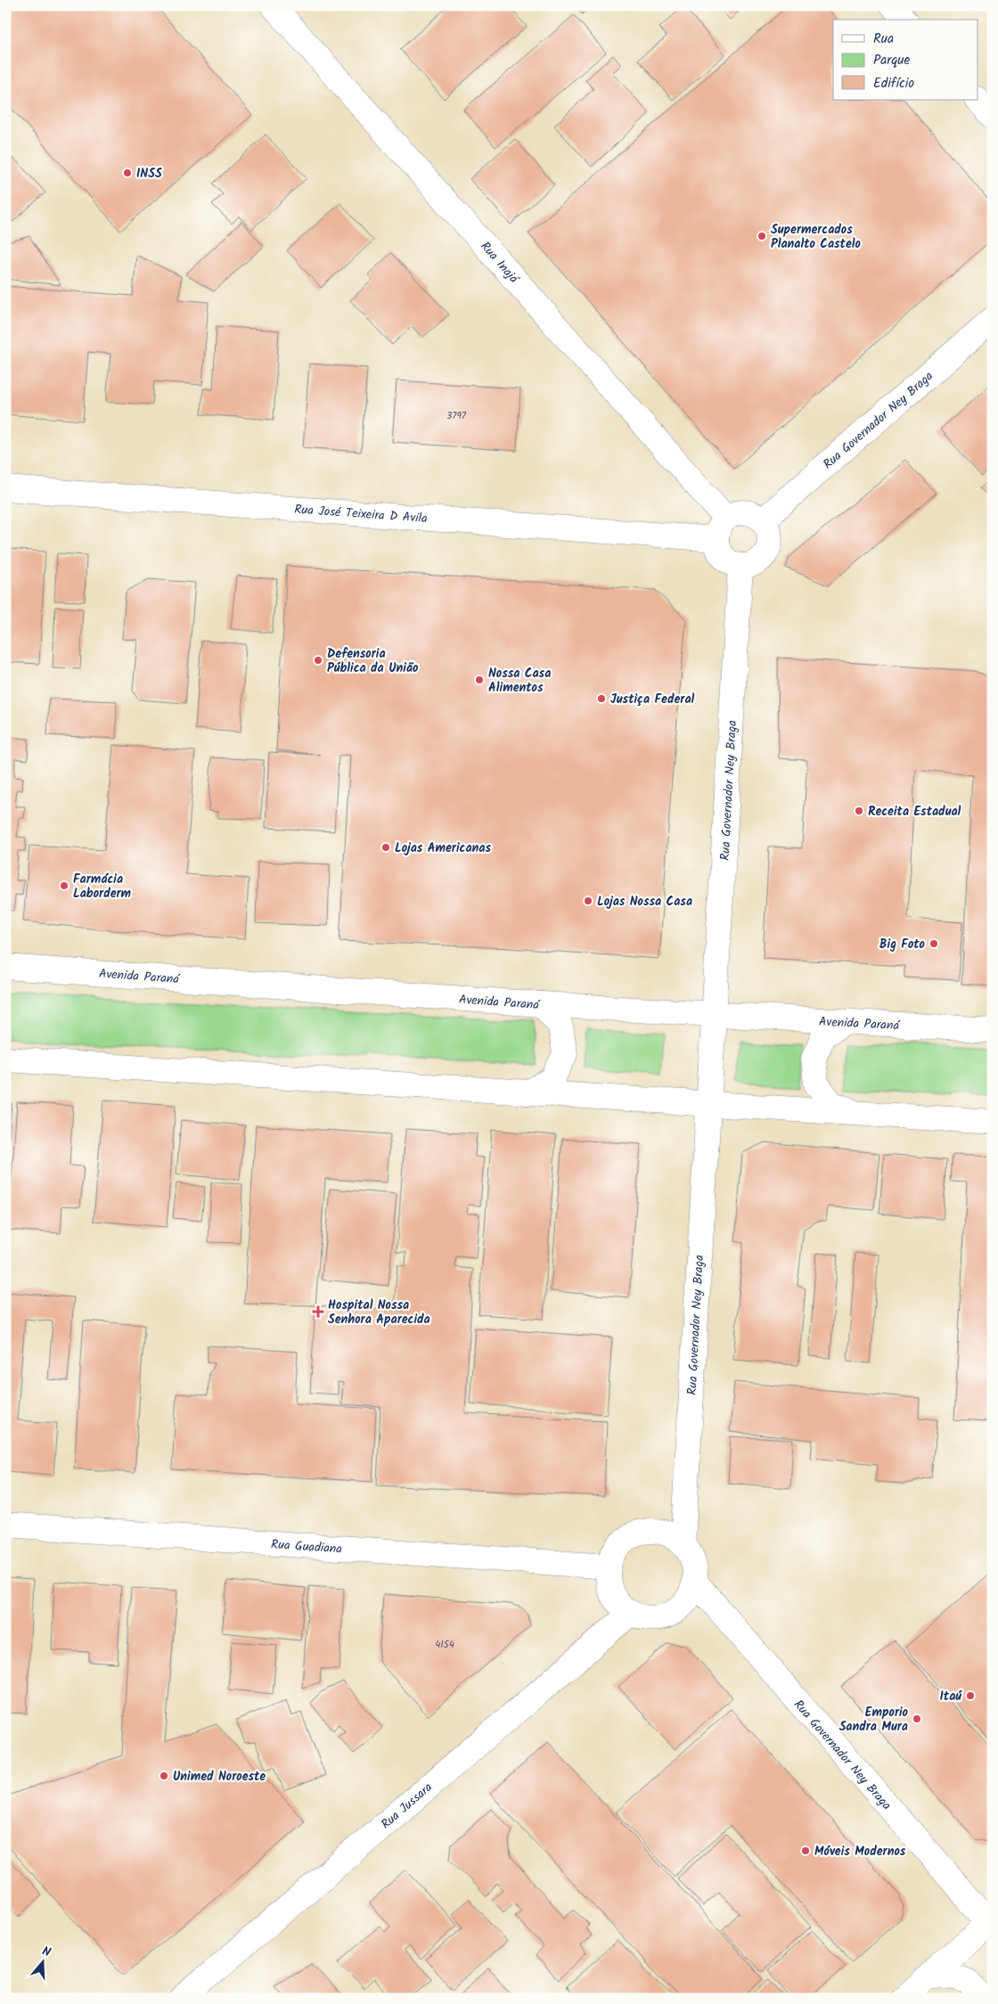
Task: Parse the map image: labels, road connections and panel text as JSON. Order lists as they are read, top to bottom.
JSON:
{
  "streets": {
    "street": [
      "Rua Inajá",
      "Rua Governador Ney Braga",
      "Rua José Teixeira D Avila",
      "Avenida Paraná",
      "Rua Guadiana",
      "Rua Jussara"
    ]
  },
  "crossings": [
    ["Rua Inajá", "Rua Governador Ney Braga"],
    ["Rua Inajá", "Rua José Teixeira D Avila"],
    ["Rua Governador Ney Braga", "Rua José Teixeira D Avila"],
    ["Rua Governador Ney Braga", "Avenida Paraná"],
    ["Rua Governador Ney Braga", "Rua Guadiana"],
    ["Rua Governador Ney Braga", "Rua Jussara"],
    ["Rua Guadiana", "Rua Jussara"]
  ],
  "places": {
    "other": [
      "INSS",
      "Supermercados Planalto Castelo",
      "Defensoria Pública da União",
      "Nossa Casa Alimentos",
      "Justiça Federal",
      "Receita Estadual",
      "Lojas Americanas",
      "Farmácia Laborderm",
      "Lojas Nossa Casa",
      "Big Foto",
      "Itaú",
      "Emporio Sandra Mura",
      "Unimed Noroeste",
      "Móveis Modernos"
    ],
    "health": ["Hospital Nossa Senhora Aparecida"]
  },
  "house_numbers": ["3797", "4154"],
  "legend": ["Rua", "Parque", "Edifício"],
  "north": "top"
}
